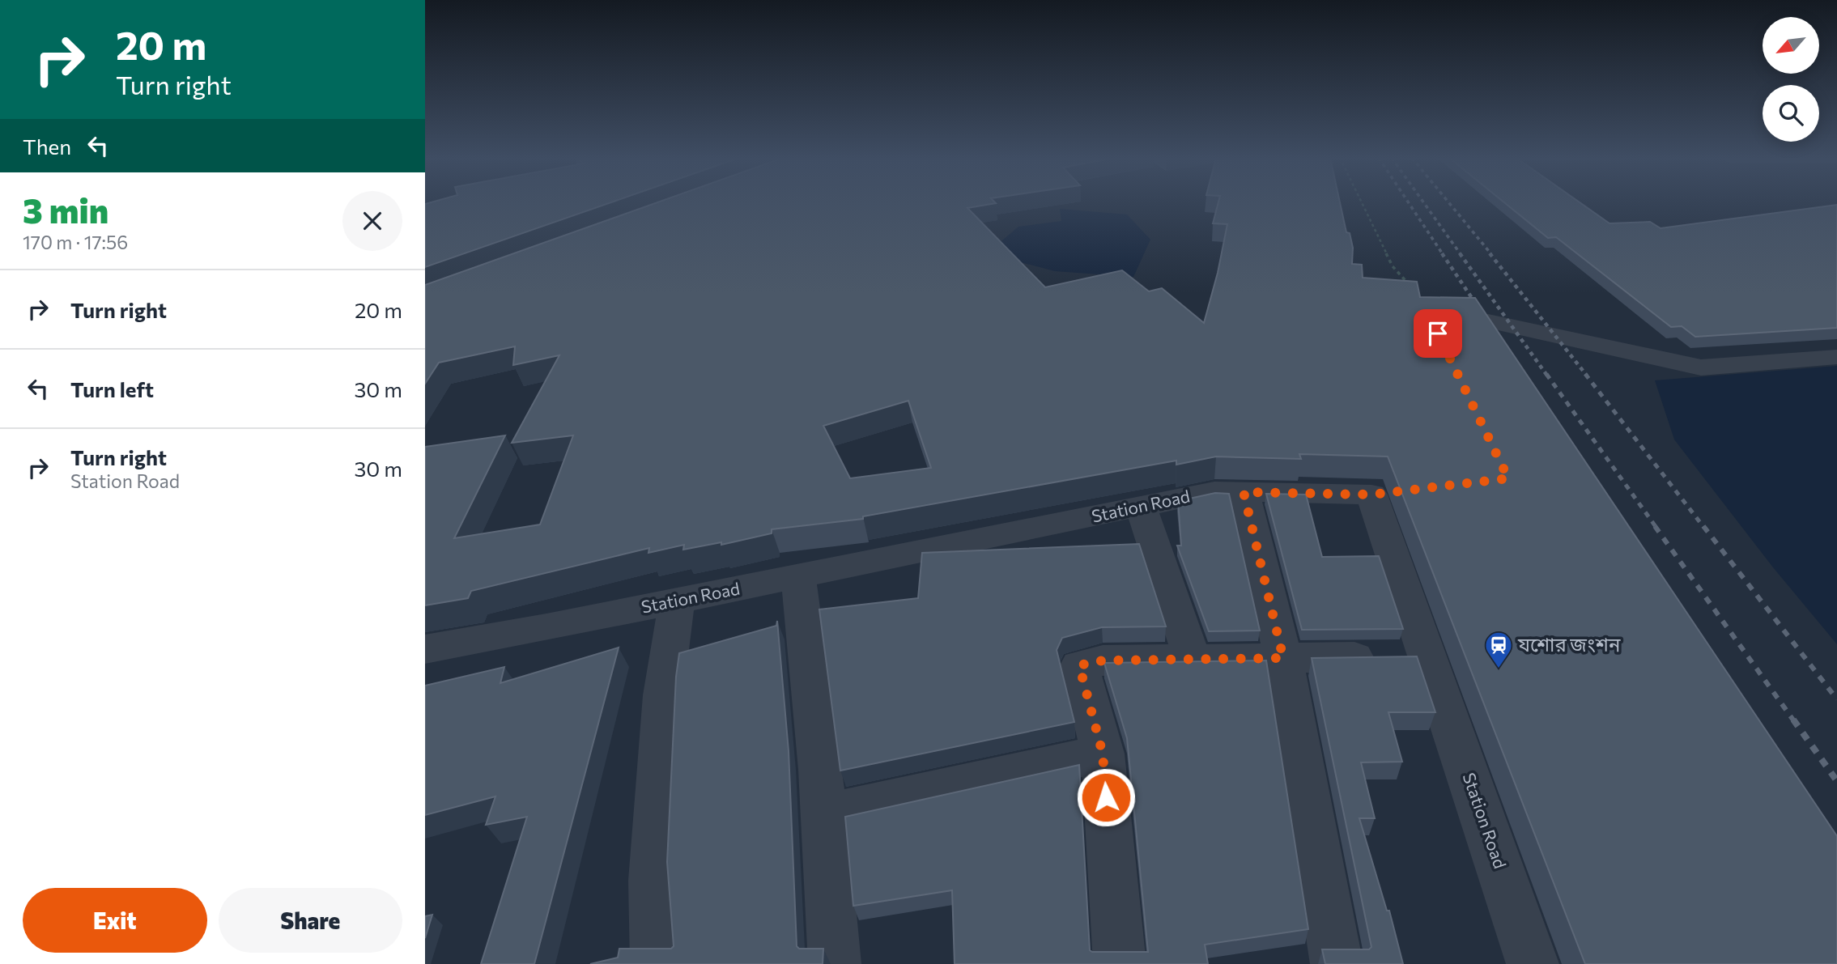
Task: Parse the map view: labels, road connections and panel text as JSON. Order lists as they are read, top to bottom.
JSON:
{
  "streets": {
    "street": ["Station Road"]
  },
  "places": {
    "station": ["যশোর জংশন"]
  },
  "north": "bottom left",
  "page": {
    "turn": ["20 m", "Turn right"],
    "then": "Then",
    "heading": ["3 min", "170 m · 17:56"],
    "list": [
      {
        "name": "Turn right",
        "value": "20 m"
      },
      {
        "name": "Turn left",
        "value": "30 m"
      },
      {
        "name": "Turn right",
        "note": "Station Road",
        "value": "30 m"
      }
    ],
    "buttons": ["Exit", "Share"]
  }
}
